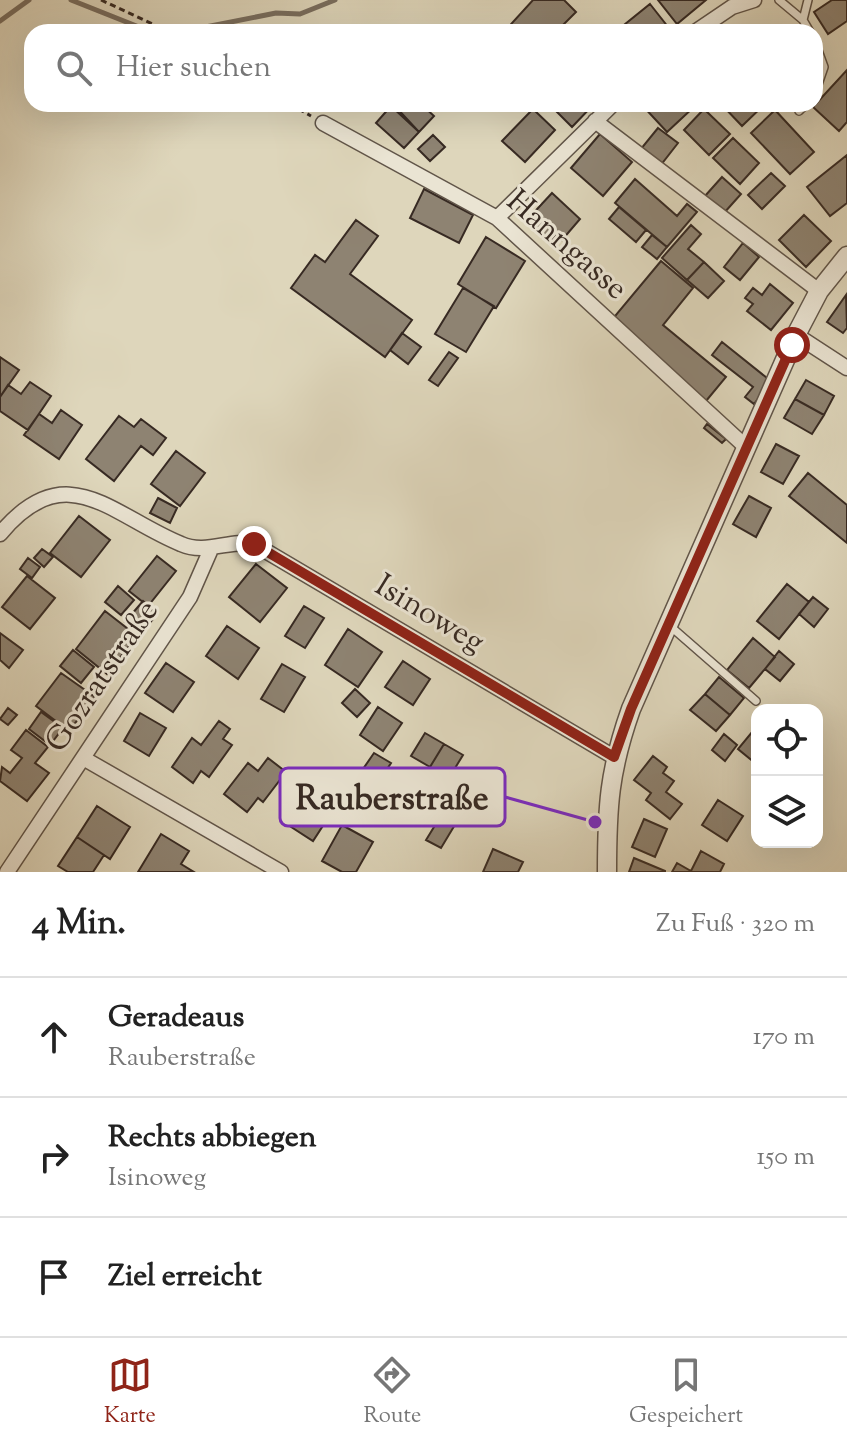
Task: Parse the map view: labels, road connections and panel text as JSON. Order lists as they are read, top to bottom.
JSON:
{
  "streets": {
    "street": ["Hanngasse", "Isinoweg", "Gozratstraße"]
  },
  "crossings": [
    ["Isinoweg", "Gozratstraße"]
  ],
  "places": ["Rauberstraße"],
  "page": {
    "search": "Hier suchen",
    "heading": ["4 Min.", "Zu Fuß · 320 m"],
    "list": [
      ["Geradeaus", "Rauberstraße", "170 m"],
      ["Rechts abbiegen", "Isinoweg", "150 m"],
      "Ziel erreicht"
    ],
    "nav": ["Karte", "Route", "Gespeichert"]
  }
}
